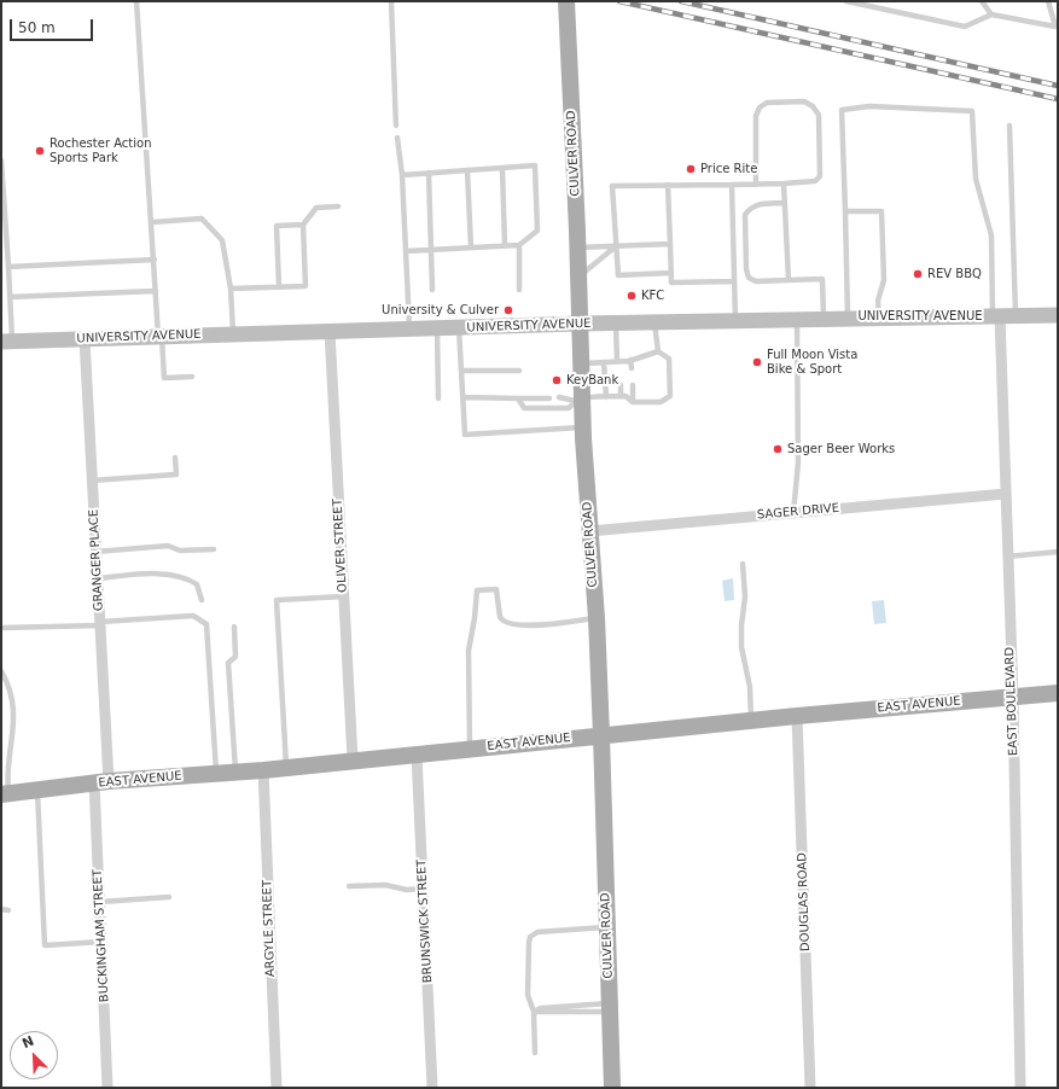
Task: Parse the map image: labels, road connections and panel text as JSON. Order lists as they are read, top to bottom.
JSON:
{
  "streets": {
    "main road": ["CULVER ROAD", "UNIVERSITY AVENUE", "EAST AVENUE"],
    "street": [
      "SAGER DRIVE",
      "OLIVER STREET",
      "GRANGER PLACE",
      "EAST BOULEVARD",
      "DOUGLAS ROAD",
      "BRUNSWICK STREET",
      "ARGYLE STREET",
      "BUCKINGHAM STREET"
    ]
  },
  "crossings": [
    ["CULVER ROAD", "UNIVERSITY AVENUE"],
    ["CULVER ROAD", "SAGER DRIVE"],
    ["CULVER ROAD", "EAST AVENUE"],
    ["UNIVERSITY AVENUE", "OLIVER STREET"],
    ["UNIVERSITY AVENUE", "GRANGER PLACE"],
    ["UNIVERSITY AVENUE", "EAST BOULEVARD"],
    ["SAGER DRIVE", "EAST BOULEVARD"],
    ["OLIVER STREET", "EAST AVENUE"],
    ["GRANGER PLACE", "EAST AVENUE"],
    ["GRANGER PLACE", "BUCKINGHAM STREET"],
    ["EAST BOULEVARD", "EAST AVENUE"],
    ["EAST AVENUE", "DOUGLAS ROAD"],
    ["EAST AVENUE", "BRUNSWICK STREET"],
    ["EAST AVENUE", "ARGYLE STREET"],
    ["EAST AVENUE", "BUCKINGHAM STREET"]
  ],
  "places": [
    "Rochester Action Sports Park",
    "Price Rite",
    "REV BBQ",
    "KFC",
    "University & Culver",
    "Full Moon Vista Bike & Sport",
    "KeyBank",
    "Sager Beer Works"
  ],
  "scale_bar": "50 m",
  "north": "top left"
}
